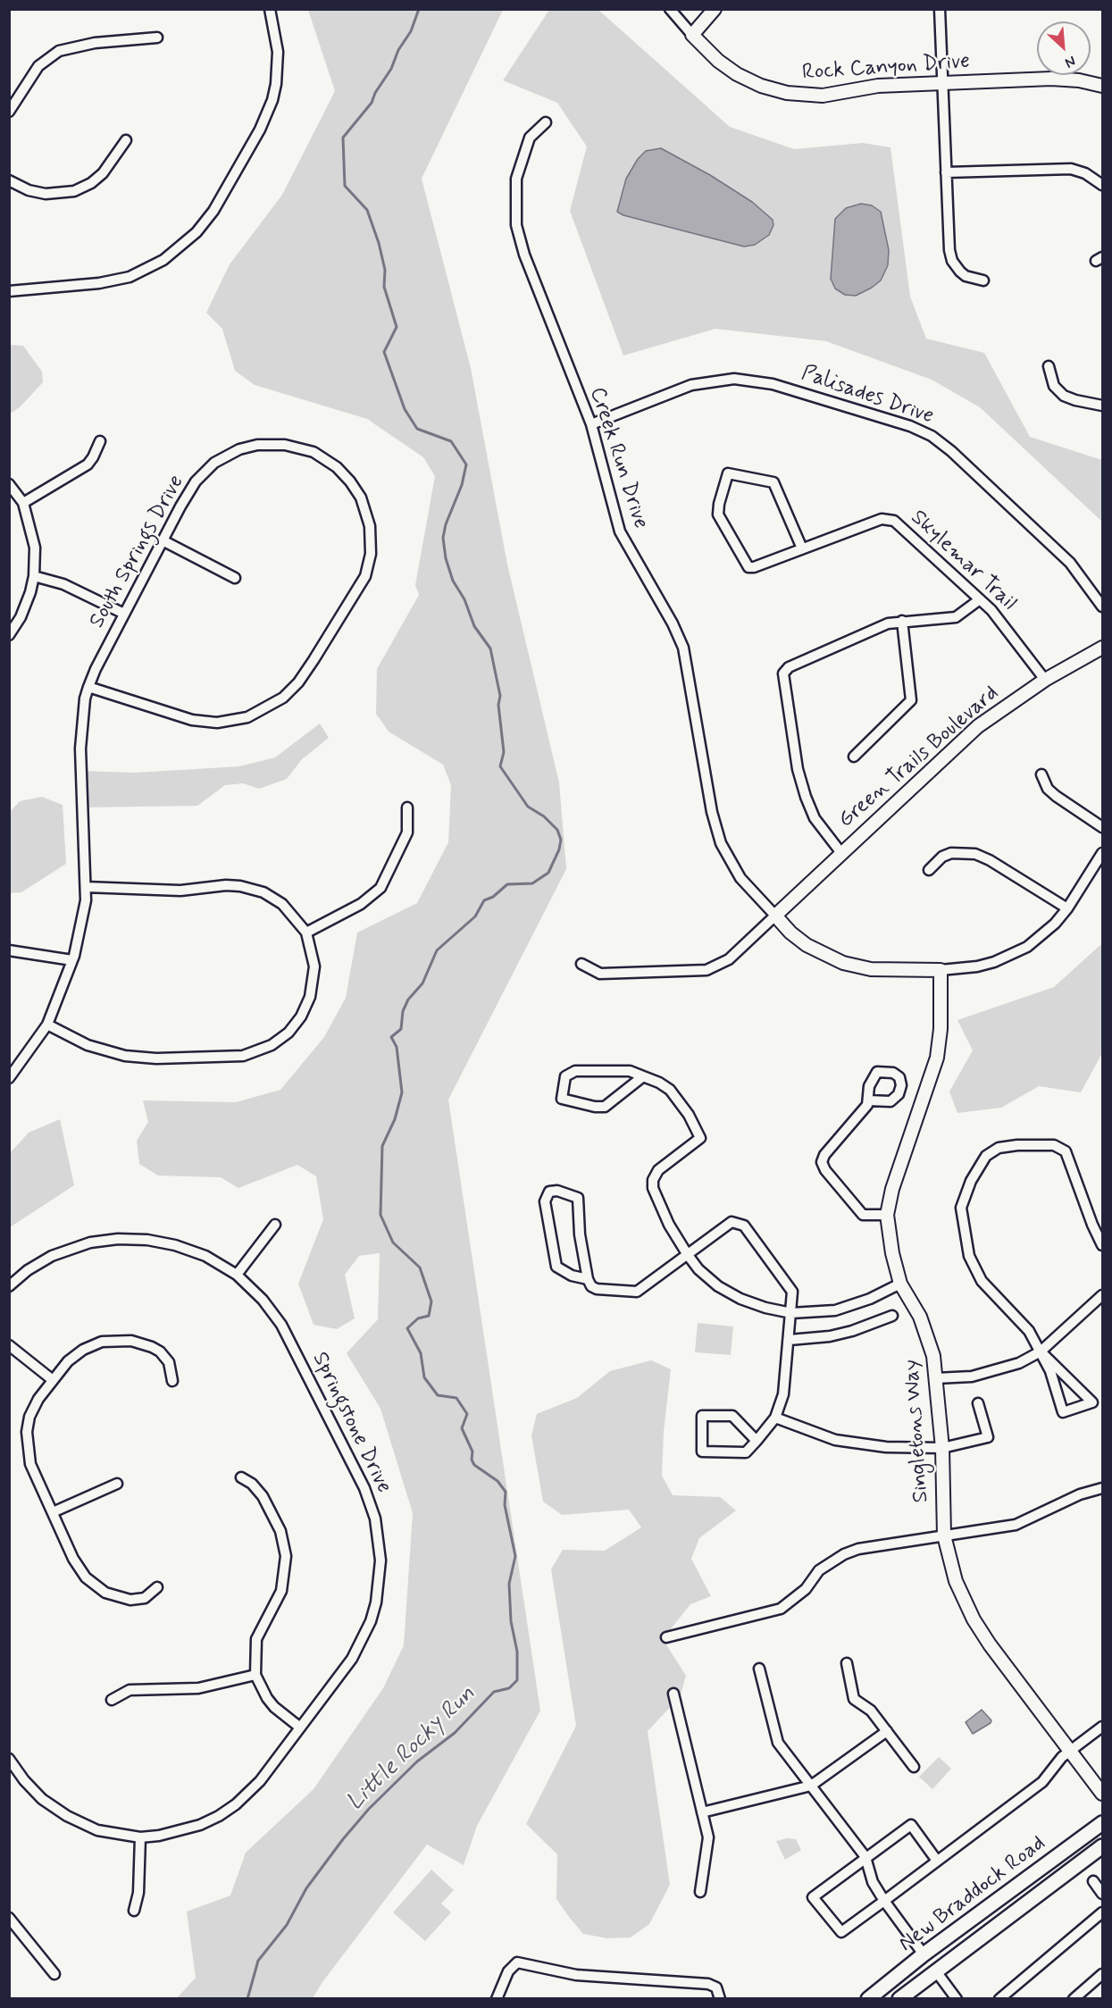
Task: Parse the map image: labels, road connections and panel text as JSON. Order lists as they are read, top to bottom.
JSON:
{
  "streets": {
    "main road": ["New Braddock Road"],
    "street": [
      "Rock Canyon Drive",
      "Palisades Drive",
      "Creek Run Drive",
      "South Springs Drive",
      "Skylemar Trail",
      "Green Trails Boulevard",
      "Springstone Drive",
      "Singletons Way"
    ]
  },
  "crossings": [
    ["Palisades Drive", "Creek Run Drive"],
    ["Creek Run Drive", "Green Trails Boulevard"],
    ["Skylemar Trail", "Green Trails Boulevard"]
  ],
  "water": ["Little Rocky Run"],
  "north": "bottom right"
}
